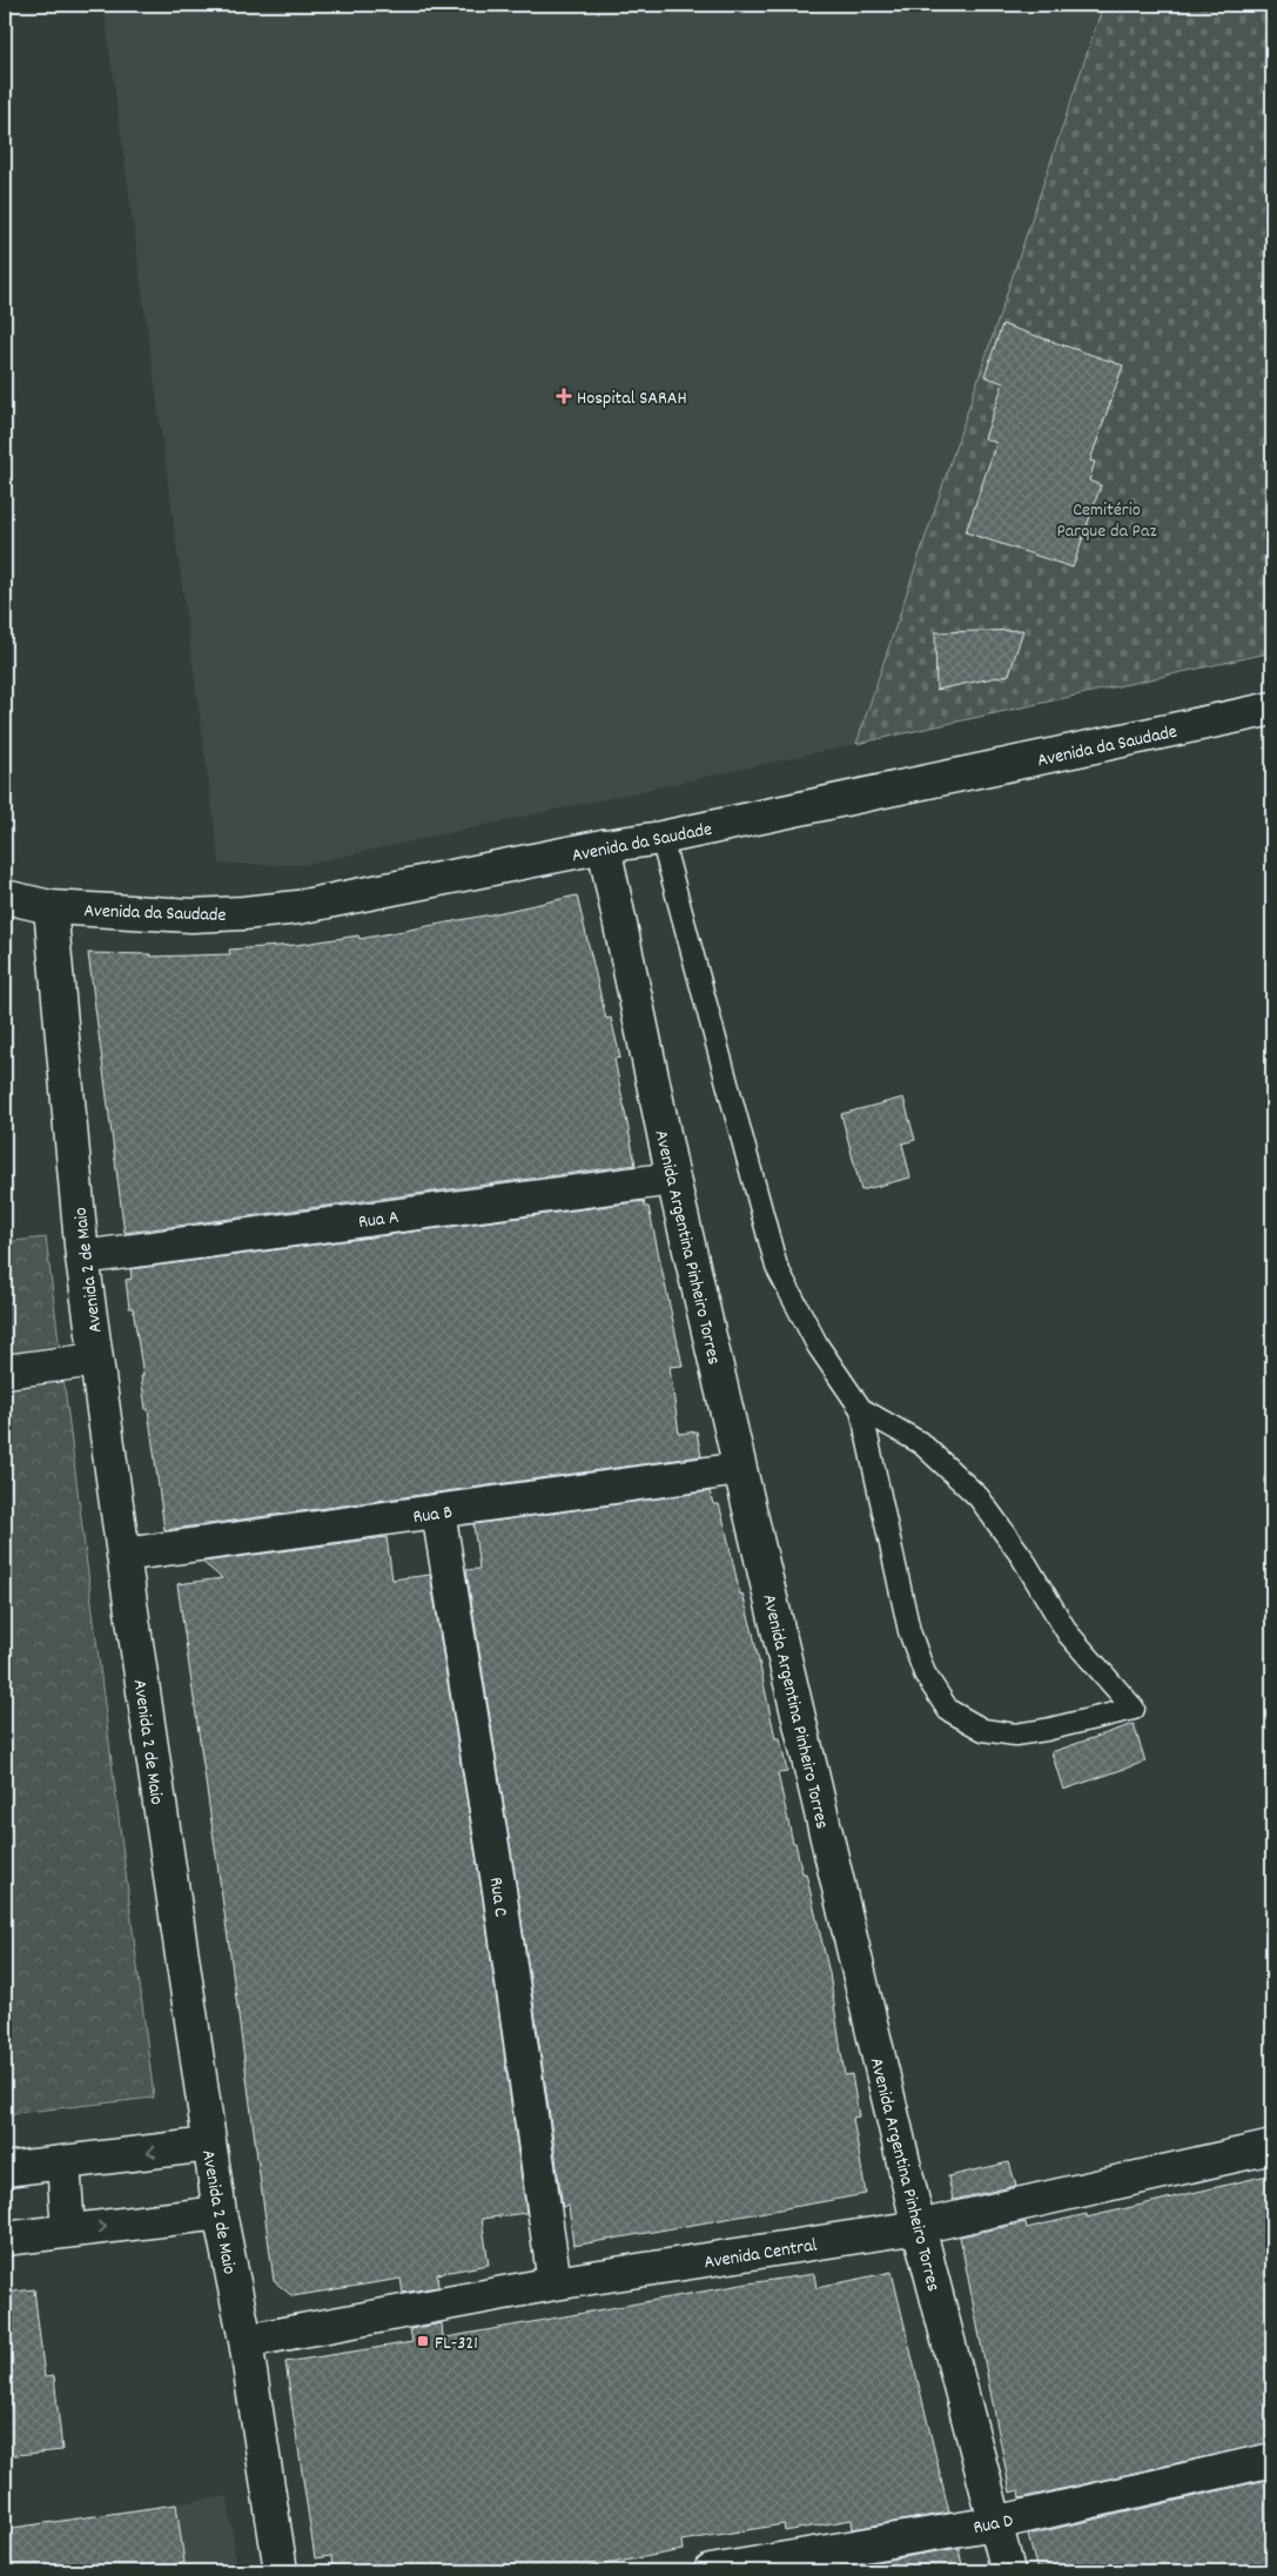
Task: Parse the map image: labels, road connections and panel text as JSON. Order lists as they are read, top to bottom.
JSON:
{
  "streets": {
    "street": [
      "Avenida da Saudade",
      "Rua A",
      "Avenida Argentina Pinheiro Torres",
      "Avenida 2 de Maio",
      "Rua B",
      "Rua C",
      "Avenida Central",
      "Rua D"
    ]
  },
  "crossings": [
    ["Avenida da Saudade", "Avenida Argentina Pinheiro Torres"],
    ["Avenida da Saudade", "Avenida 2 de Maio"],
    ["Rua A", "Avenida Argentina Pinheiro Torres"],
    ["Rua A", "Avenida 2 de Maio"],
    ["Avenida Argentina Pinheiro Torres", "Rua B"],
    ["Avenida Argentina Pinheiro Torres", "Avenida Central"],
    ["Avenida Argentina Pinheiro Torres", "Rua D"],
    ["Avenida 2 de Maio", "Rua B"],
    ["Avenida 2 de Maio", "Avenida Central"],
    ["Rua B", "Rua C"],
    ["Rua C", "Avenida Central"]
  ],
  "parks": ["Cemitério Parque da Paz"],
  "places": {
    "health": ["Hospital SARAH"],
    "transit": ["FL-321"]
  }
}
